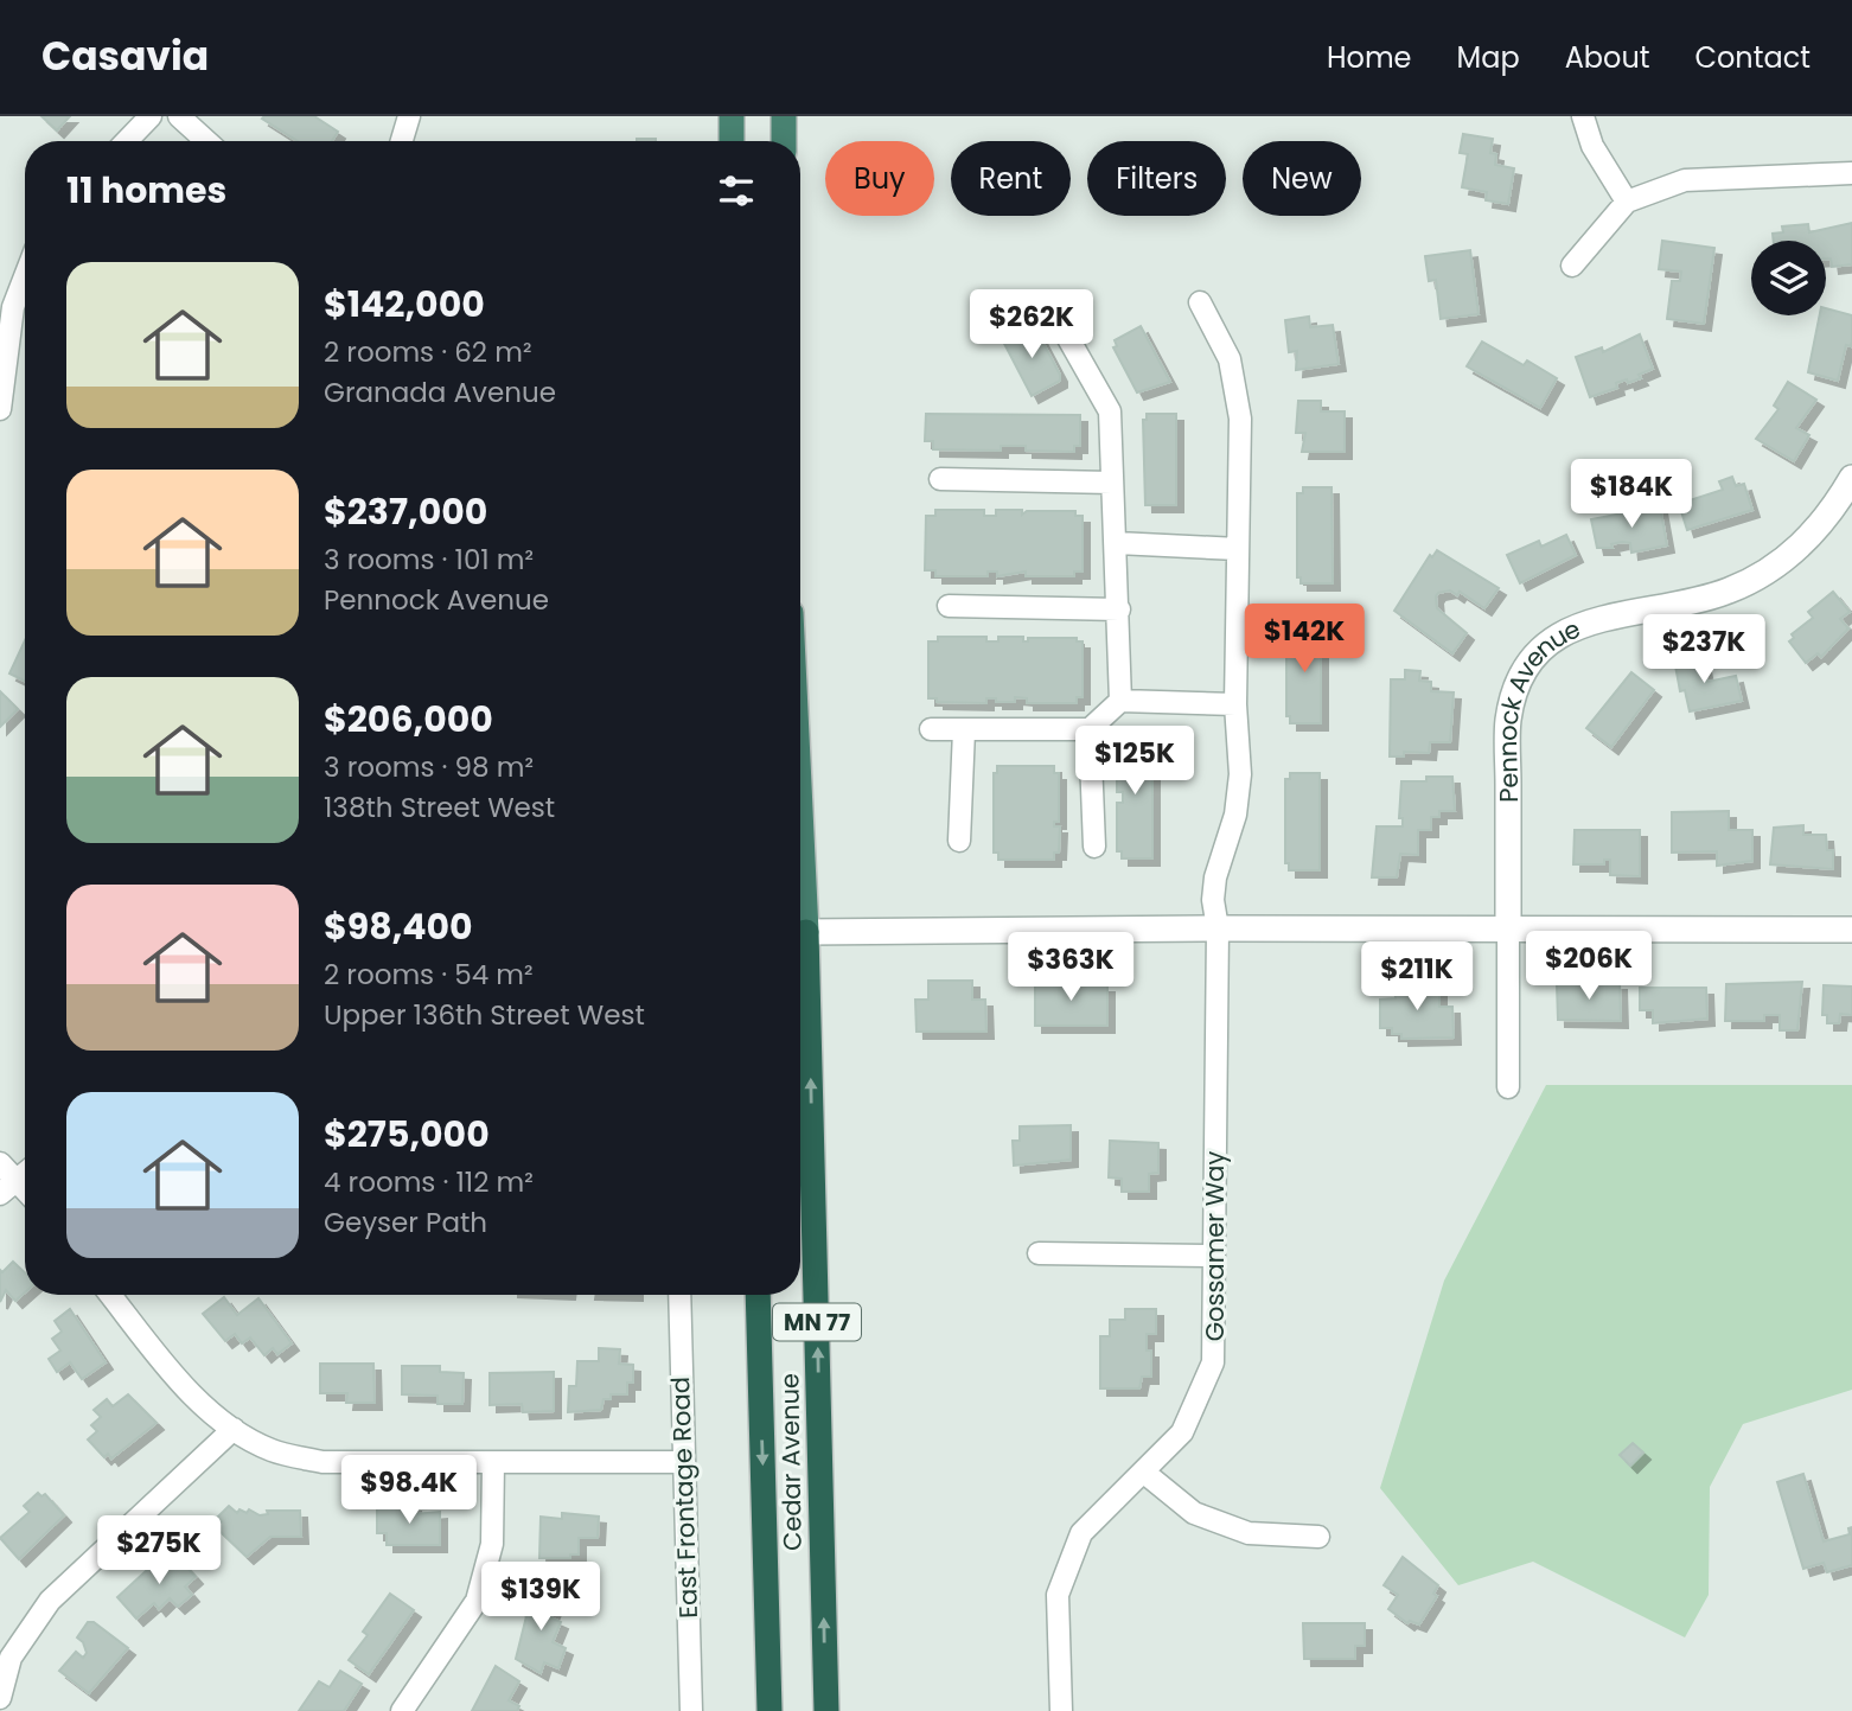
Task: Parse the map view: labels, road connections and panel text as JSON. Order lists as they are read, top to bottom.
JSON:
{
  "streets": {
    "highway": ["MN 77", "Cedar Avenue"],
    "street": ["Pennock Avenue", "Gossamer Way", "East Frontage Road"]
  },
  "page": {
    "header": "Casavia",
    "nav": [
      "Home",
      "Map",
      "About",
      "Contact"
    ],
    "chip": [
      "Buy",
      "Rent",
      "Filters",
      "New"
    ],
    "heading": "11 homes",
    "list": [
      {
        "name": "$142,000",
        "note": "2 rooms · 62 m² · Granada Avenue"
      },
      {
        "name": "$237,000",
        "note": "3 rooms · 101 m² · Pennock Avenue"
      },
      {
        "name": "$206,000",
        "note": "3 rooms · 98 m² · 138th Street West"
      },
      {
        "name": "$98,400",
        "note": "2 rooms · 54 m² · Upper 136th Street West"
      },
      {
        "name": "$275,000",
        "note": "4 rooms · 112 m² · Geyser Path"
      }
    ],
    "price": [
      "$262K",
      "$184K",
      "$142K",
      "$237K",
      "$125K",
      "$206K",
      "$363K",
      "$211K",
      "$98.4K",
      "$275K",
      "$139K"
    ]
  }
}
